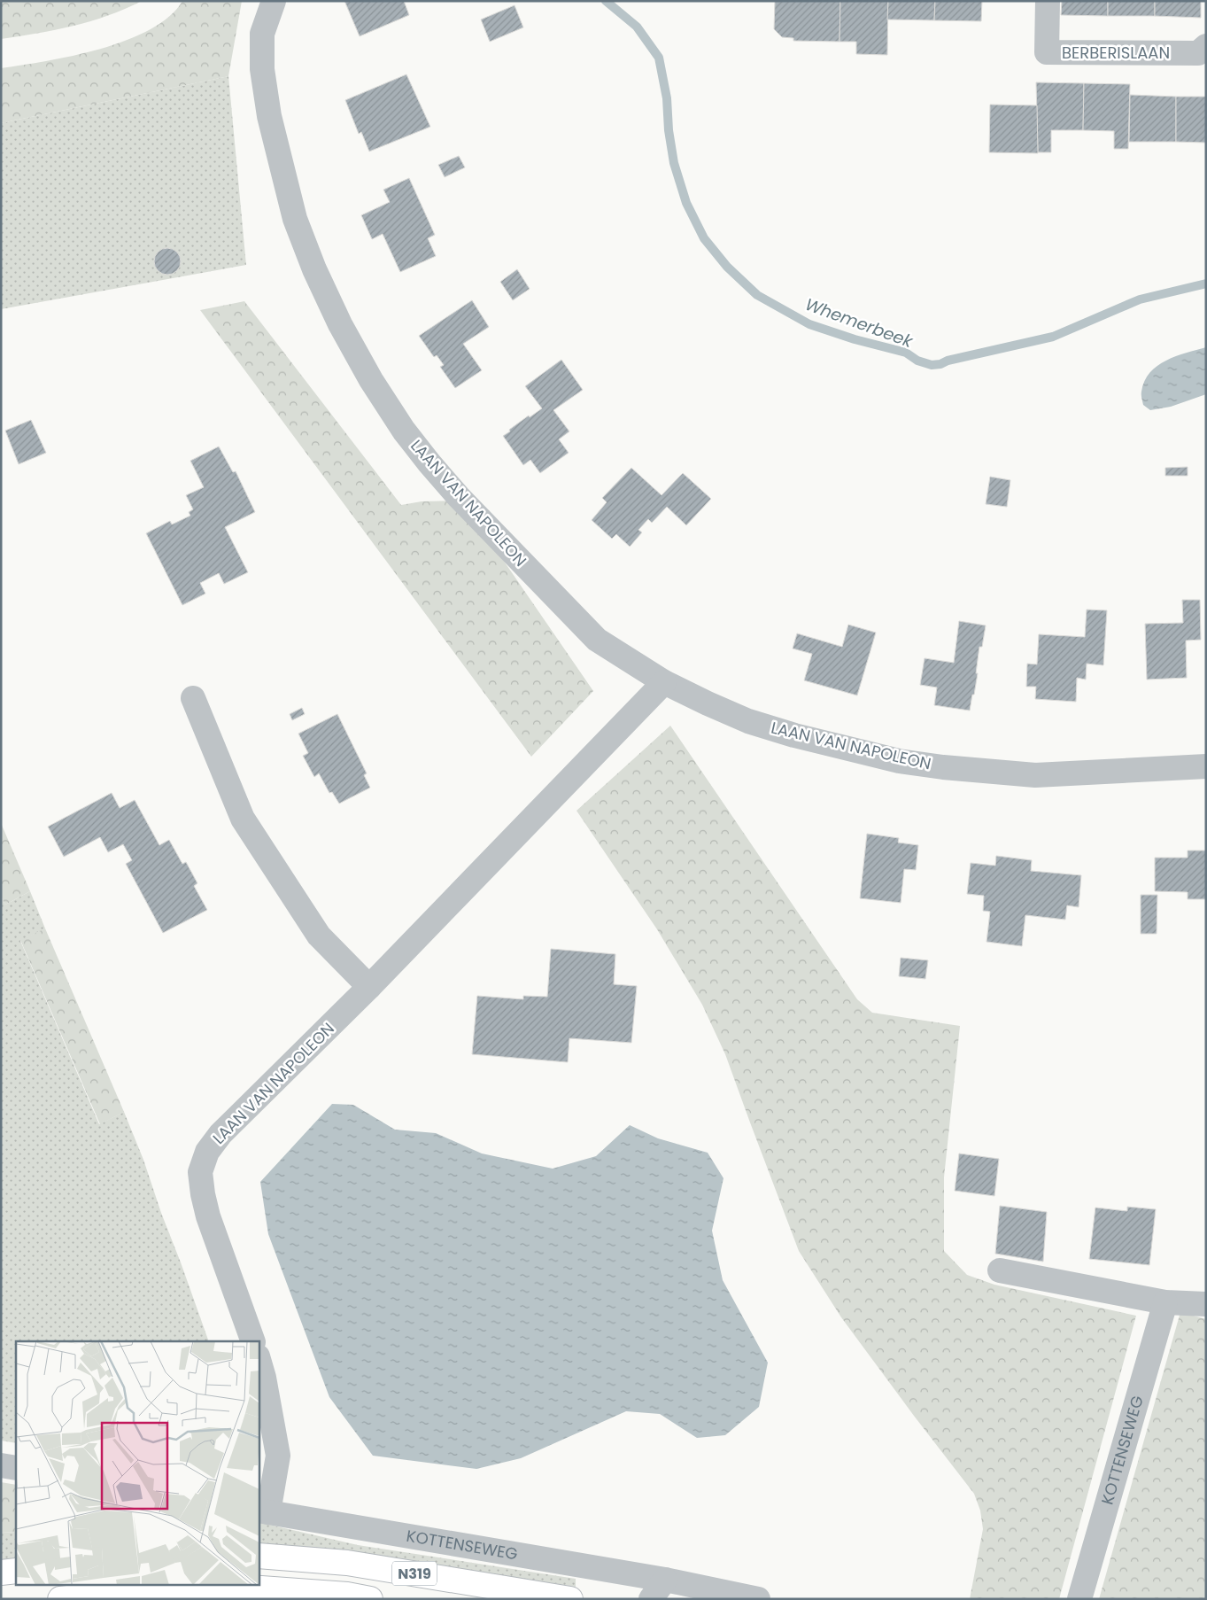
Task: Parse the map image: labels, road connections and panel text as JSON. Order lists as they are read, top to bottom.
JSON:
{
  "streets": {
    "main road": ["N319"],
    "street": ["BERBERISLAAN", "LAAN VAN NAPOLEON", "KOTTENSEWEG"]
  },
  "water": ["Whemerbeek"]
}
